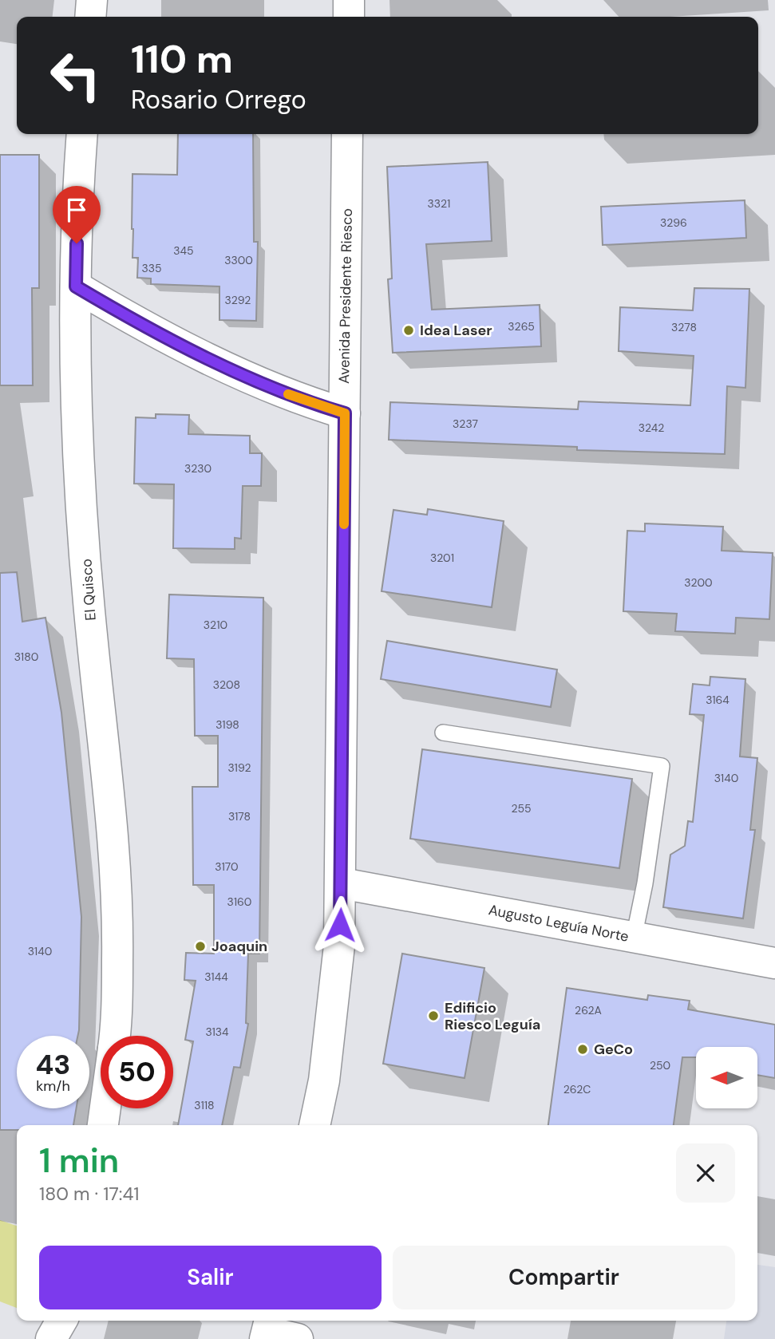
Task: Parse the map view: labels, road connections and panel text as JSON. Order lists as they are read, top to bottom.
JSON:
{
  "streets": {
    "street": ["Avenida Presidente Riesco", "El Quisco", "Augusto Leguía Norte"]
  },
  "crossings": [
    ["Avenida Presidente Riesco", "Augusto Leguía Norte"]
  ],
  "places": [
    "Idea Laser",
    "Joaquin",
    "Edificio Riesco Leguía",
    "GeCo"
  ],
  "house_numbers": [
    "3321",
    "3296",
    "345",
    "3300",
    "335",
    "3292",
    "3265",
    "3278",
    "3237",
    "3242",
    "3230",
    "3201",
    "3200",
    "3210",
    "3180",
    "3208",
    "3164",
    "3198",
    "3192",
    "3140",
    "255",
    "3178",
    "3170",
    "3160",
    "3140",
    "3144",
    "262A",
    "3134",
    "250",
    "262C",
    "3118"
  ],
  "north": "left",
  "page": {
    "turn": ["110 m", "Rosario Orrego"],
    "speed": "43 km/h",
    "limit": "50",
    "heading": ["1 min", "180 m · 17:41"],
    "buttons": ["Salir", "Compartir"]
  }
}
